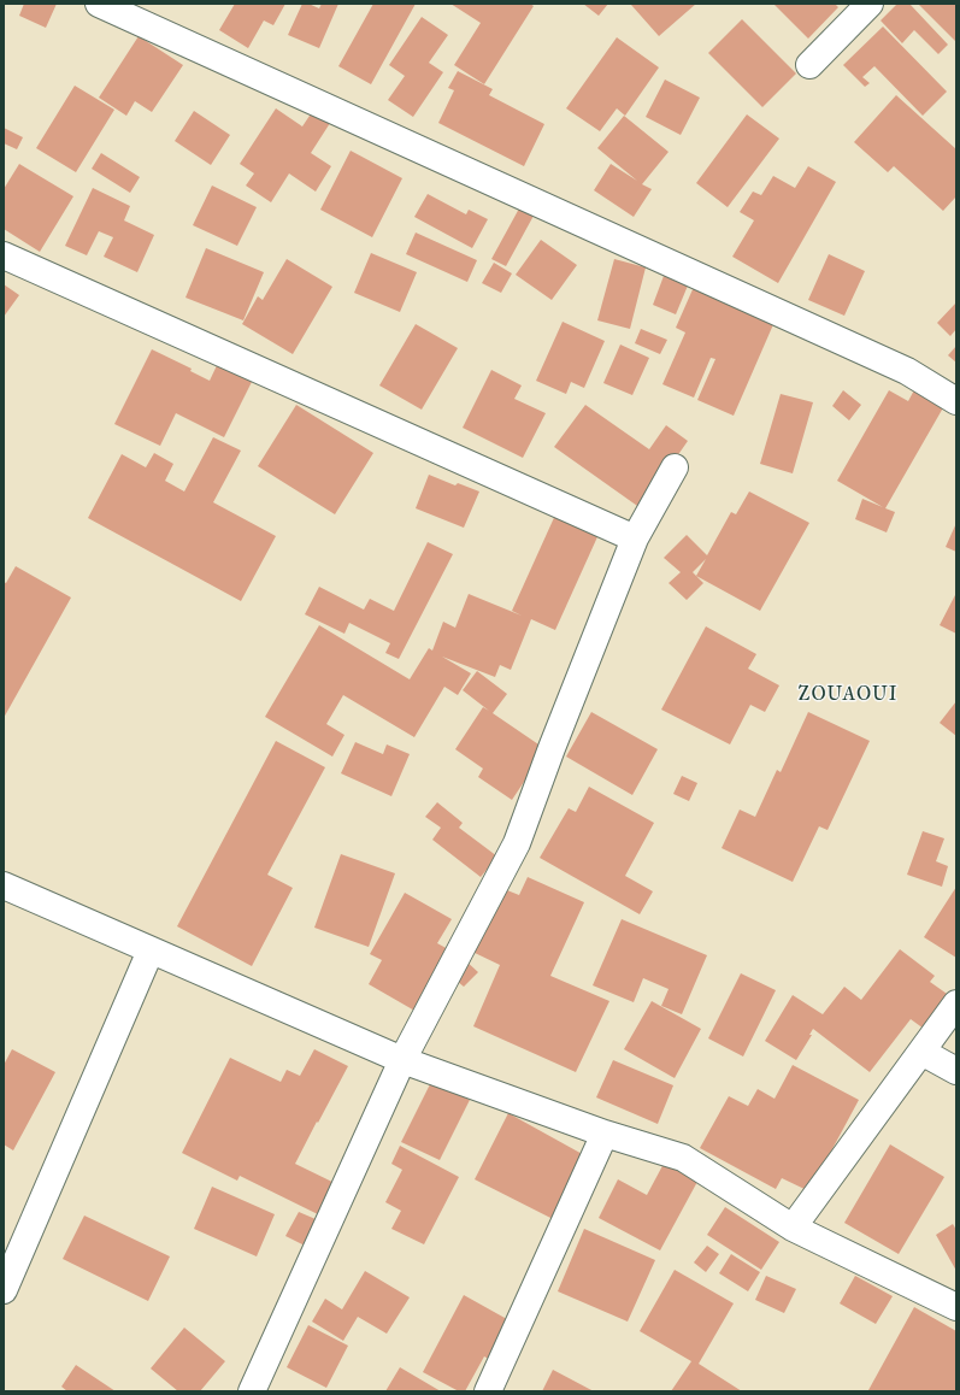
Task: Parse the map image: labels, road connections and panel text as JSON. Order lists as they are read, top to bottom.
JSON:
{
  "districts": ["ZOUAOUI"]
}
